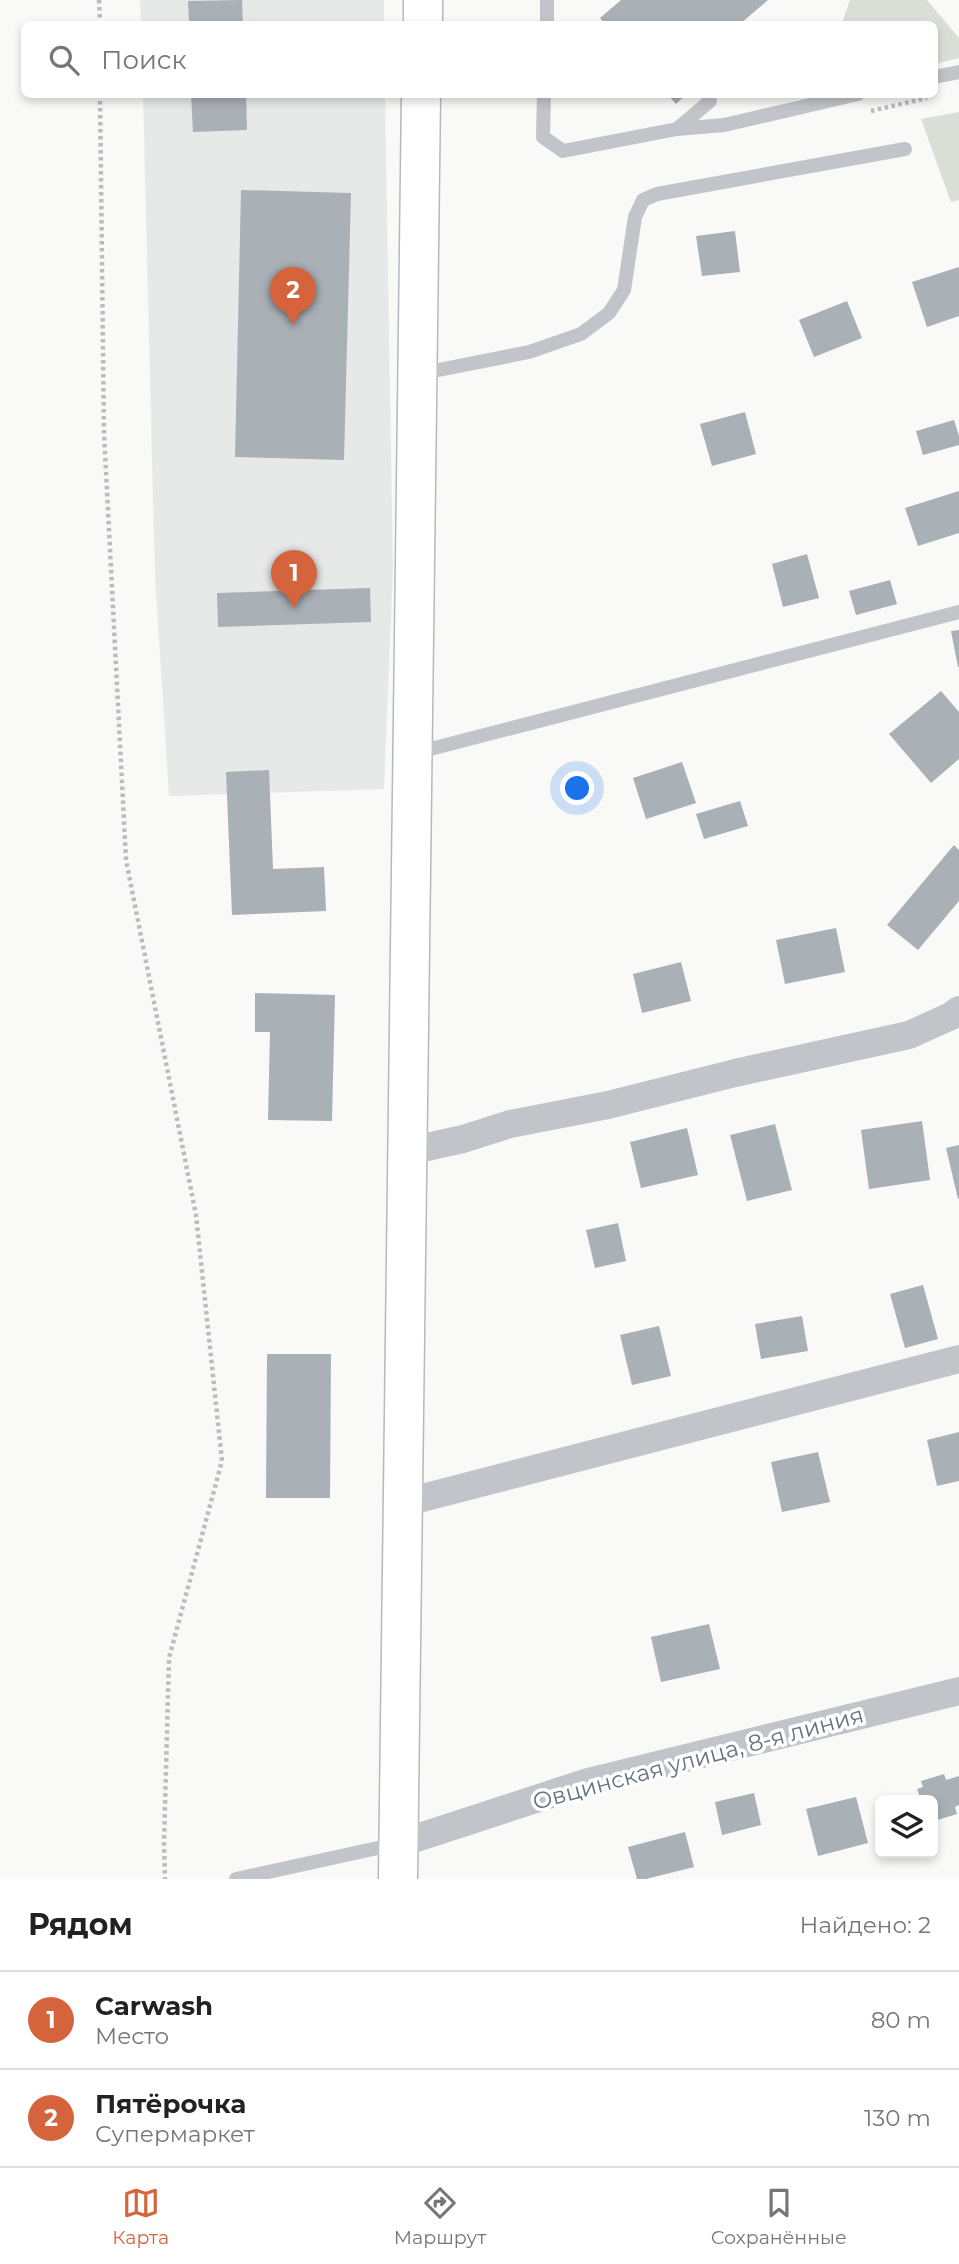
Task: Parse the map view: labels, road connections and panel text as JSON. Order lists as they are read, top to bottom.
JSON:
{
  "streets": {
    "street": ["Овцинская улица, 8-я линия"]
  },
  "page": {
    "search": "Поиск",
    "pins": ["2", "1"],
    "heading": ["Рядом", "Найдено: 2"],
    "list": [
      {
        "mark": "1",
        "name": "Carwash",
        "note": "Место",
        "value": "80 m"
      },
      {
        "mark": "2",
        "name": "Пятёрочка",
        "note": "Супермаркет",
        "value": "130 m"
      }
    ],
    "nav": ["Карта", "Маршрут", "Сохранённые"]
  }
}
